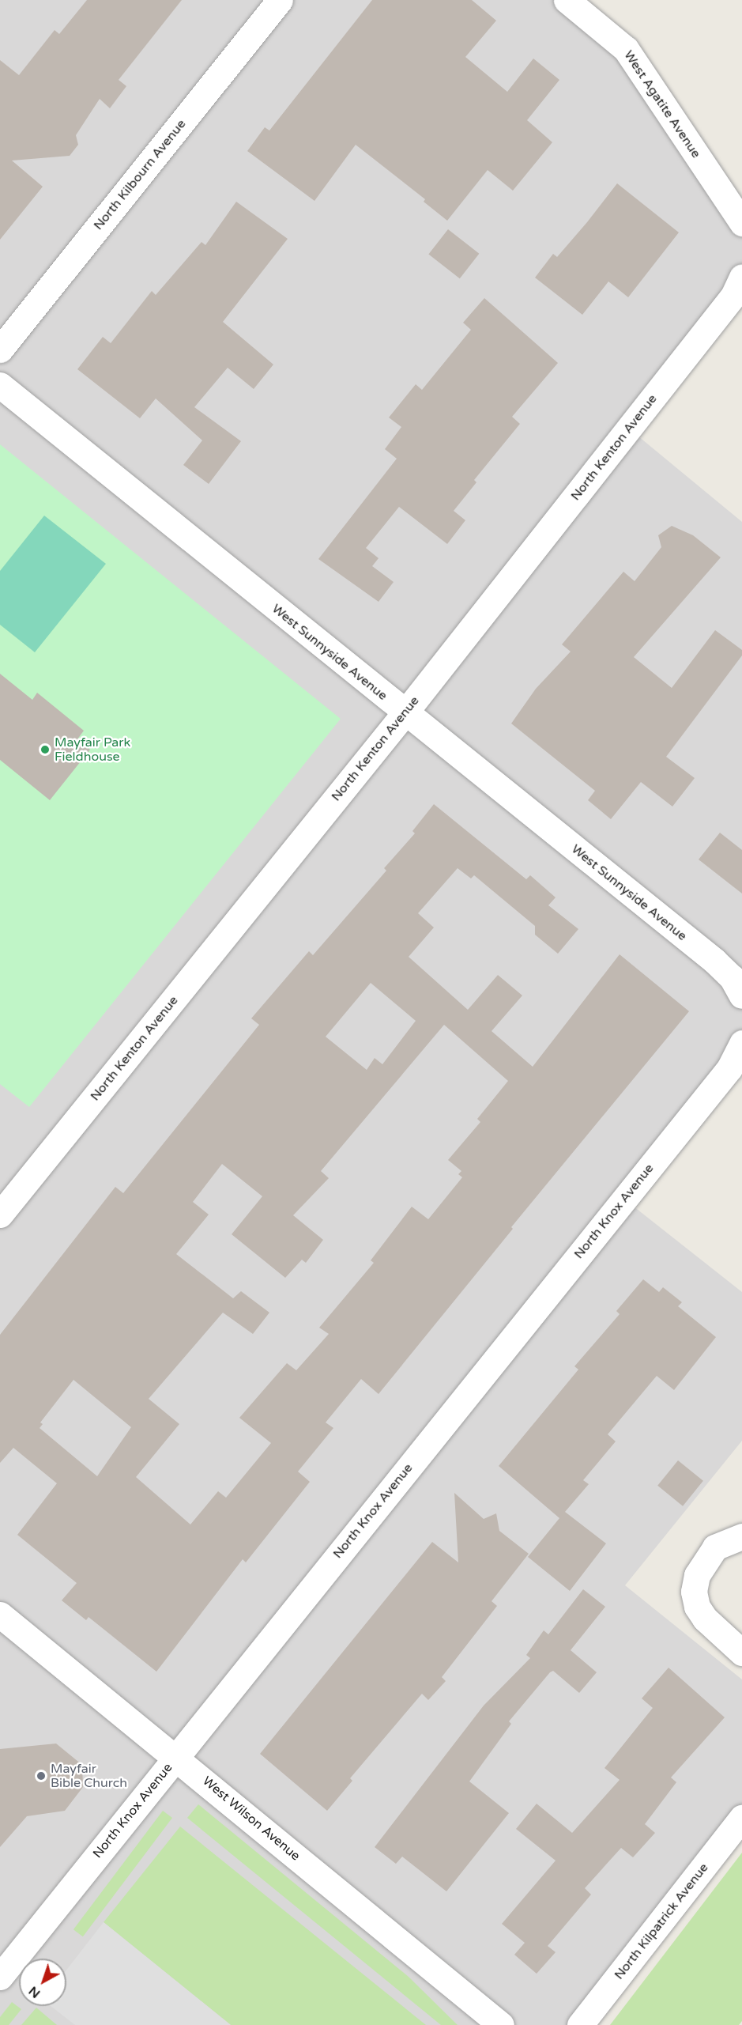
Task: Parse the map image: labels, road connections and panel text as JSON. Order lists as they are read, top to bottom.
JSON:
{
  "streets": {
    "street": [
      "West Agatite Avenue",
      "North Kilbourn Avenue",
      "North Kenton Avenue",
      "West Sunnyside Avenue",
      "North Knox Avenue",
      "West Wilson Avenue",
      "North Kilpatrick Avenue"
    ]
  },
  "crossings": [
    ["North Kenton Avenue", "West Sunnyside Avenue"],
    ["North Knox Avenue", "West Wilson Avenue"]
  ],
  "places": ["Mayfair Park Fieldhouse", "Mayfair Bible Church"],
  "north": "bottom left"
}
